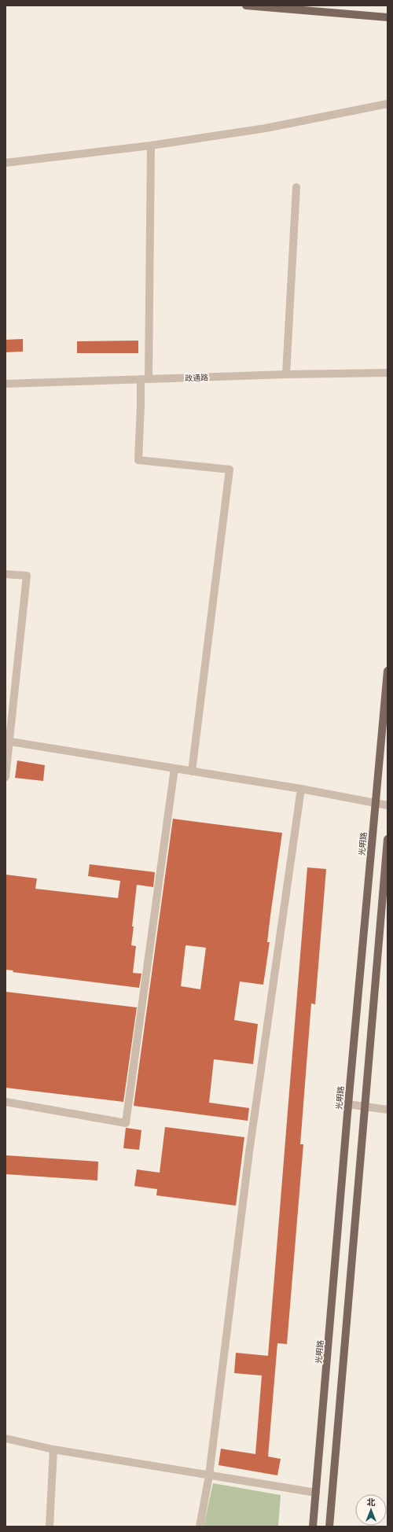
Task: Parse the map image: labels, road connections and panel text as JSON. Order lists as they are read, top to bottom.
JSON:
{
  "streets": {
    "main road": ["光明路"],
    "street": ["政通路"]
  },
  "north": "top"
}
